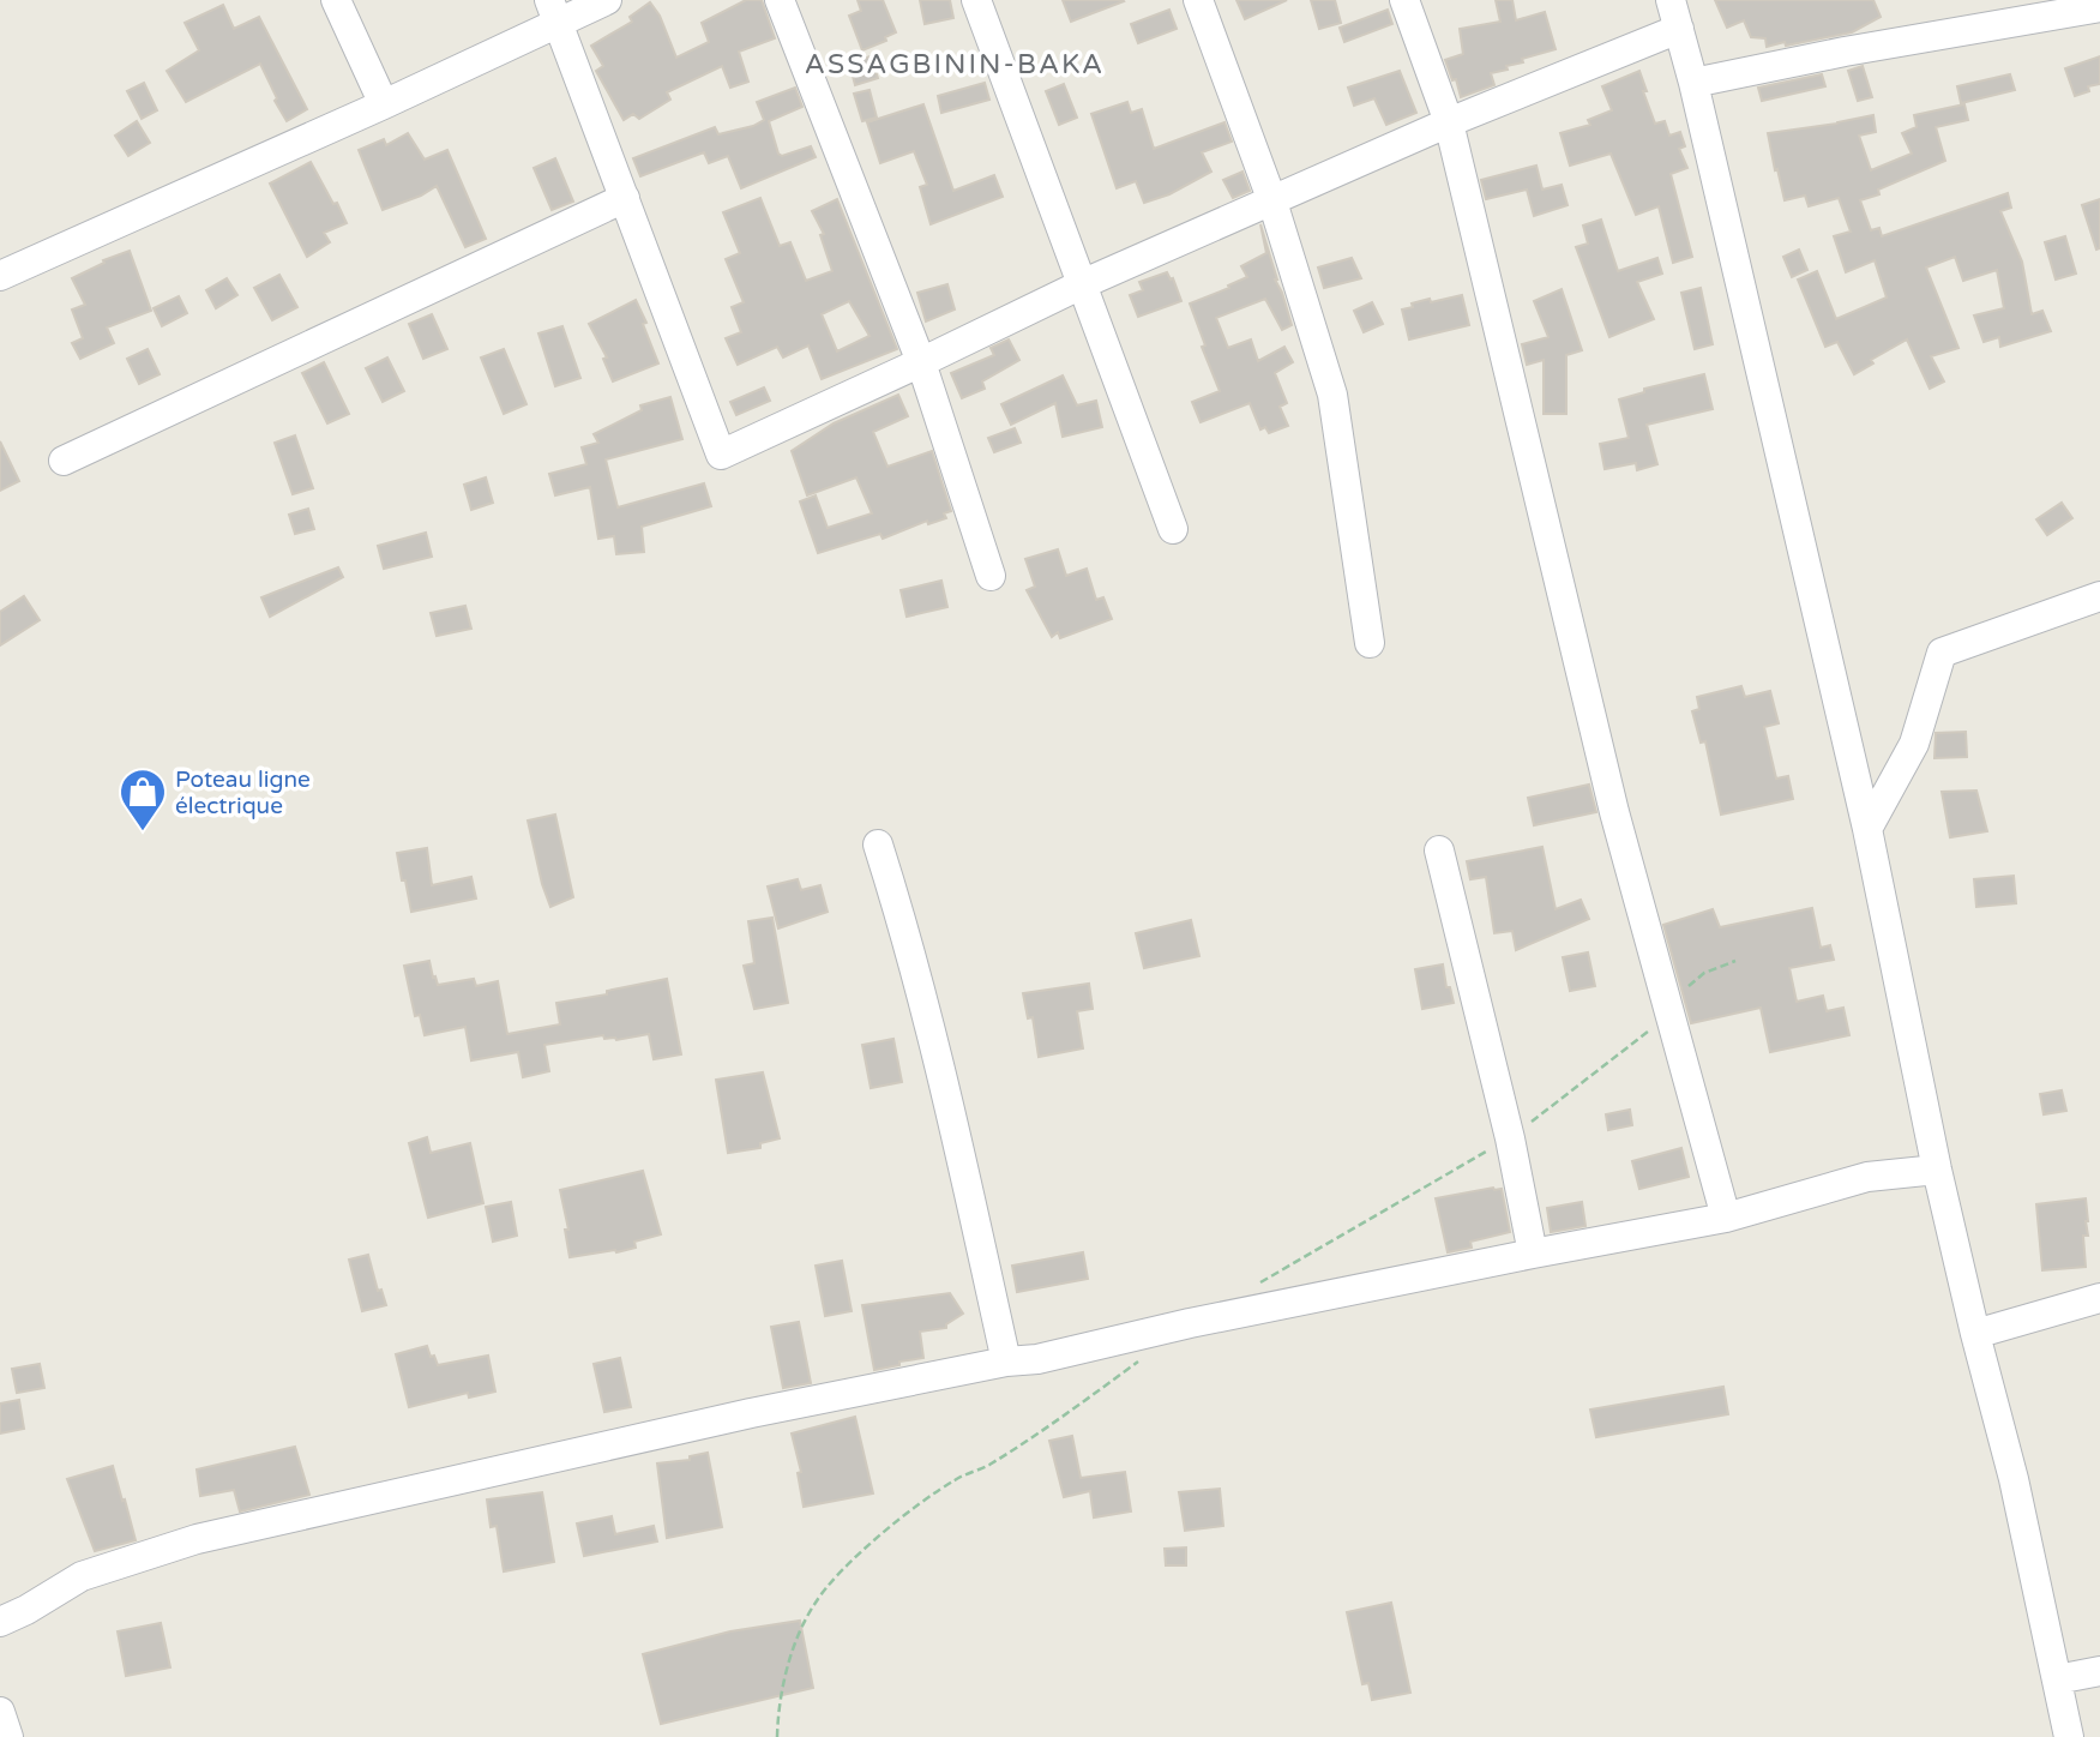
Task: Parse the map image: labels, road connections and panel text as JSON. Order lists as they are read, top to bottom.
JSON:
{
  "districts": ["ASSAGBININ-BAKA"],
  "places": {
    "shop": ["Poteau ligne électrique"]
  }
}
